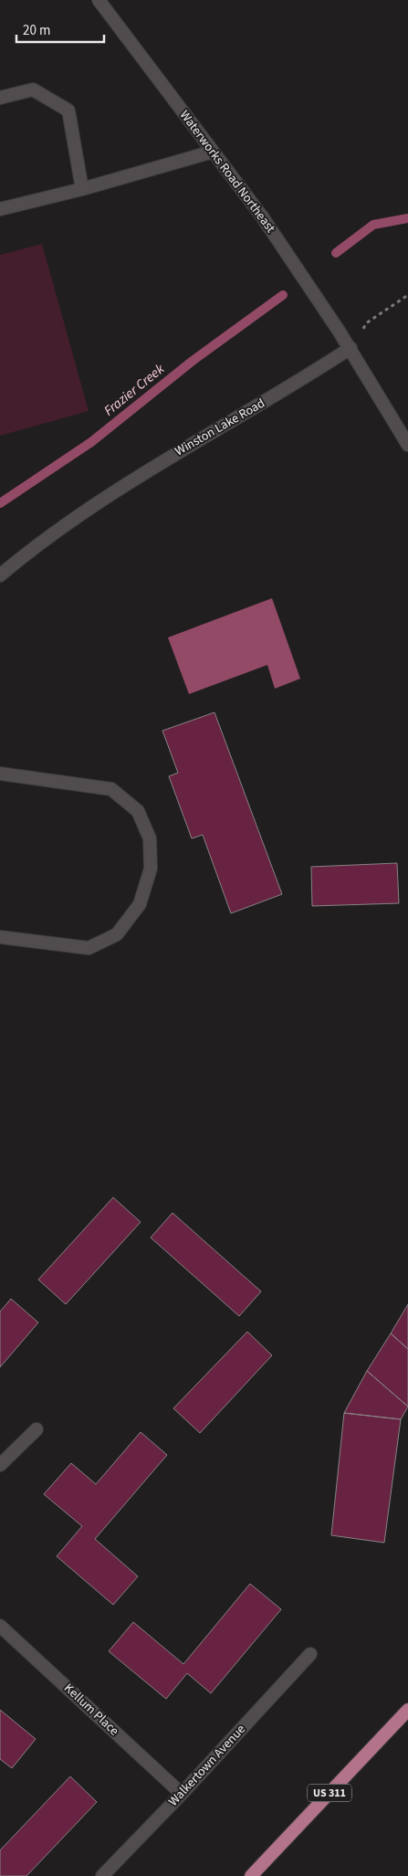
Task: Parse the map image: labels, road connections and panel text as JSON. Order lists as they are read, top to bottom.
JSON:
{
  "streets": {
    "main road": ["US 311"],
    "street": [
      "Waterworks Road Northeast",
      "Winston Lake Road",
      "Kellum Place",
      "Walkertown Avenue"
    ]
  },
  "crossings": [
    ["Waterworks Road Northeast", "Winston Lake Road"],
    ["Kellum Place", "Walkertown Avenue"]
  ],
  "water": ["Frazier Creek"],
  "scale_bar": "20 m"
}
